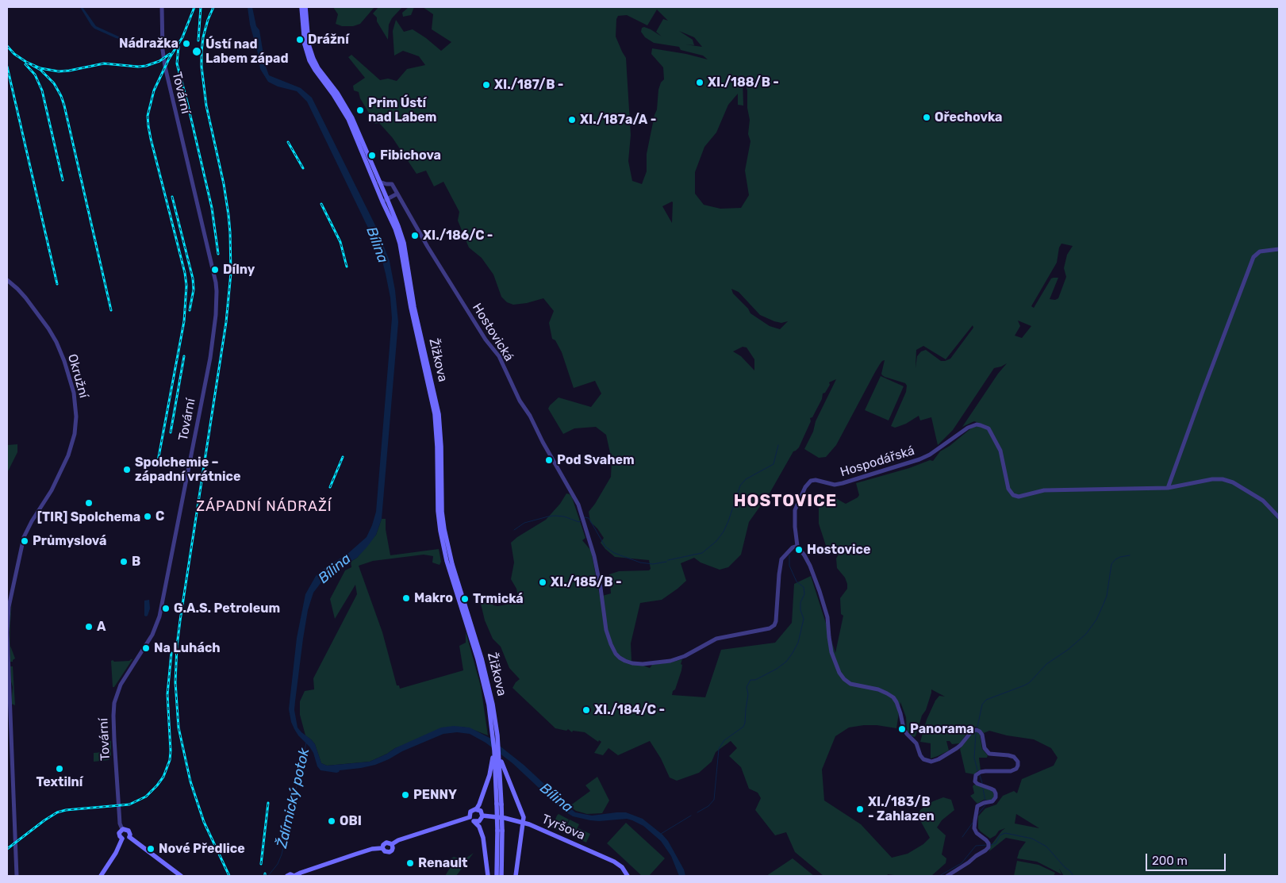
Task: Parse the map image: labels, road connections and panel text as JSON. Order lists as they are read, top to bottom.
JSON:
{
  "streets": {
    "main road": ["Žižkova", "Tyršova"],
    "street": [
      "Tovární",
      "Hostovická",
      "Okružní",
      "Hospodářská"
    ]
  },
  "crossings": [
    ["Hostovická", "Žižkova"],
    ["Hostovická", "Hospodářská"]
  ],
  "districts": ["HOSTOVICE", "ZÁPADNÍ NÁDRAŽÍ"],
  "water": ["Bílina", "Ždírnický potok"],
  "places": [
    "Drážní",
    "Nádražka",
    "Ústí nad Labem západ",
    "XI./188/B -",
    "XI./187/B -",
    "Prim Ústí nad Labem",
    "Ořechovka",
    "XI./187a/A -",
    "Fibichova",
    "XI./186/C -",
    "Dílny",
    "Pod Svahem",
    "Spolchemie – západní vrátnice",
    "[TIR] Spolchema",
    "C",
    "Průmyslová",
    "Hostovice",
    "B",
    "XI./185/B -",
    "Makro",
    "Trmická",
    "G.A.S. Petroleum",
    "A",
    "Na Luhách",
    "XI./184/C -",
    "Panorama",
    "Textilní",
    "PENNY",
    "XI./183/B - Zahlazen",
    "OBI",
    "Nové Předlice",
    "Renault"
  ],
  "scale_bar": "200 m"
}
